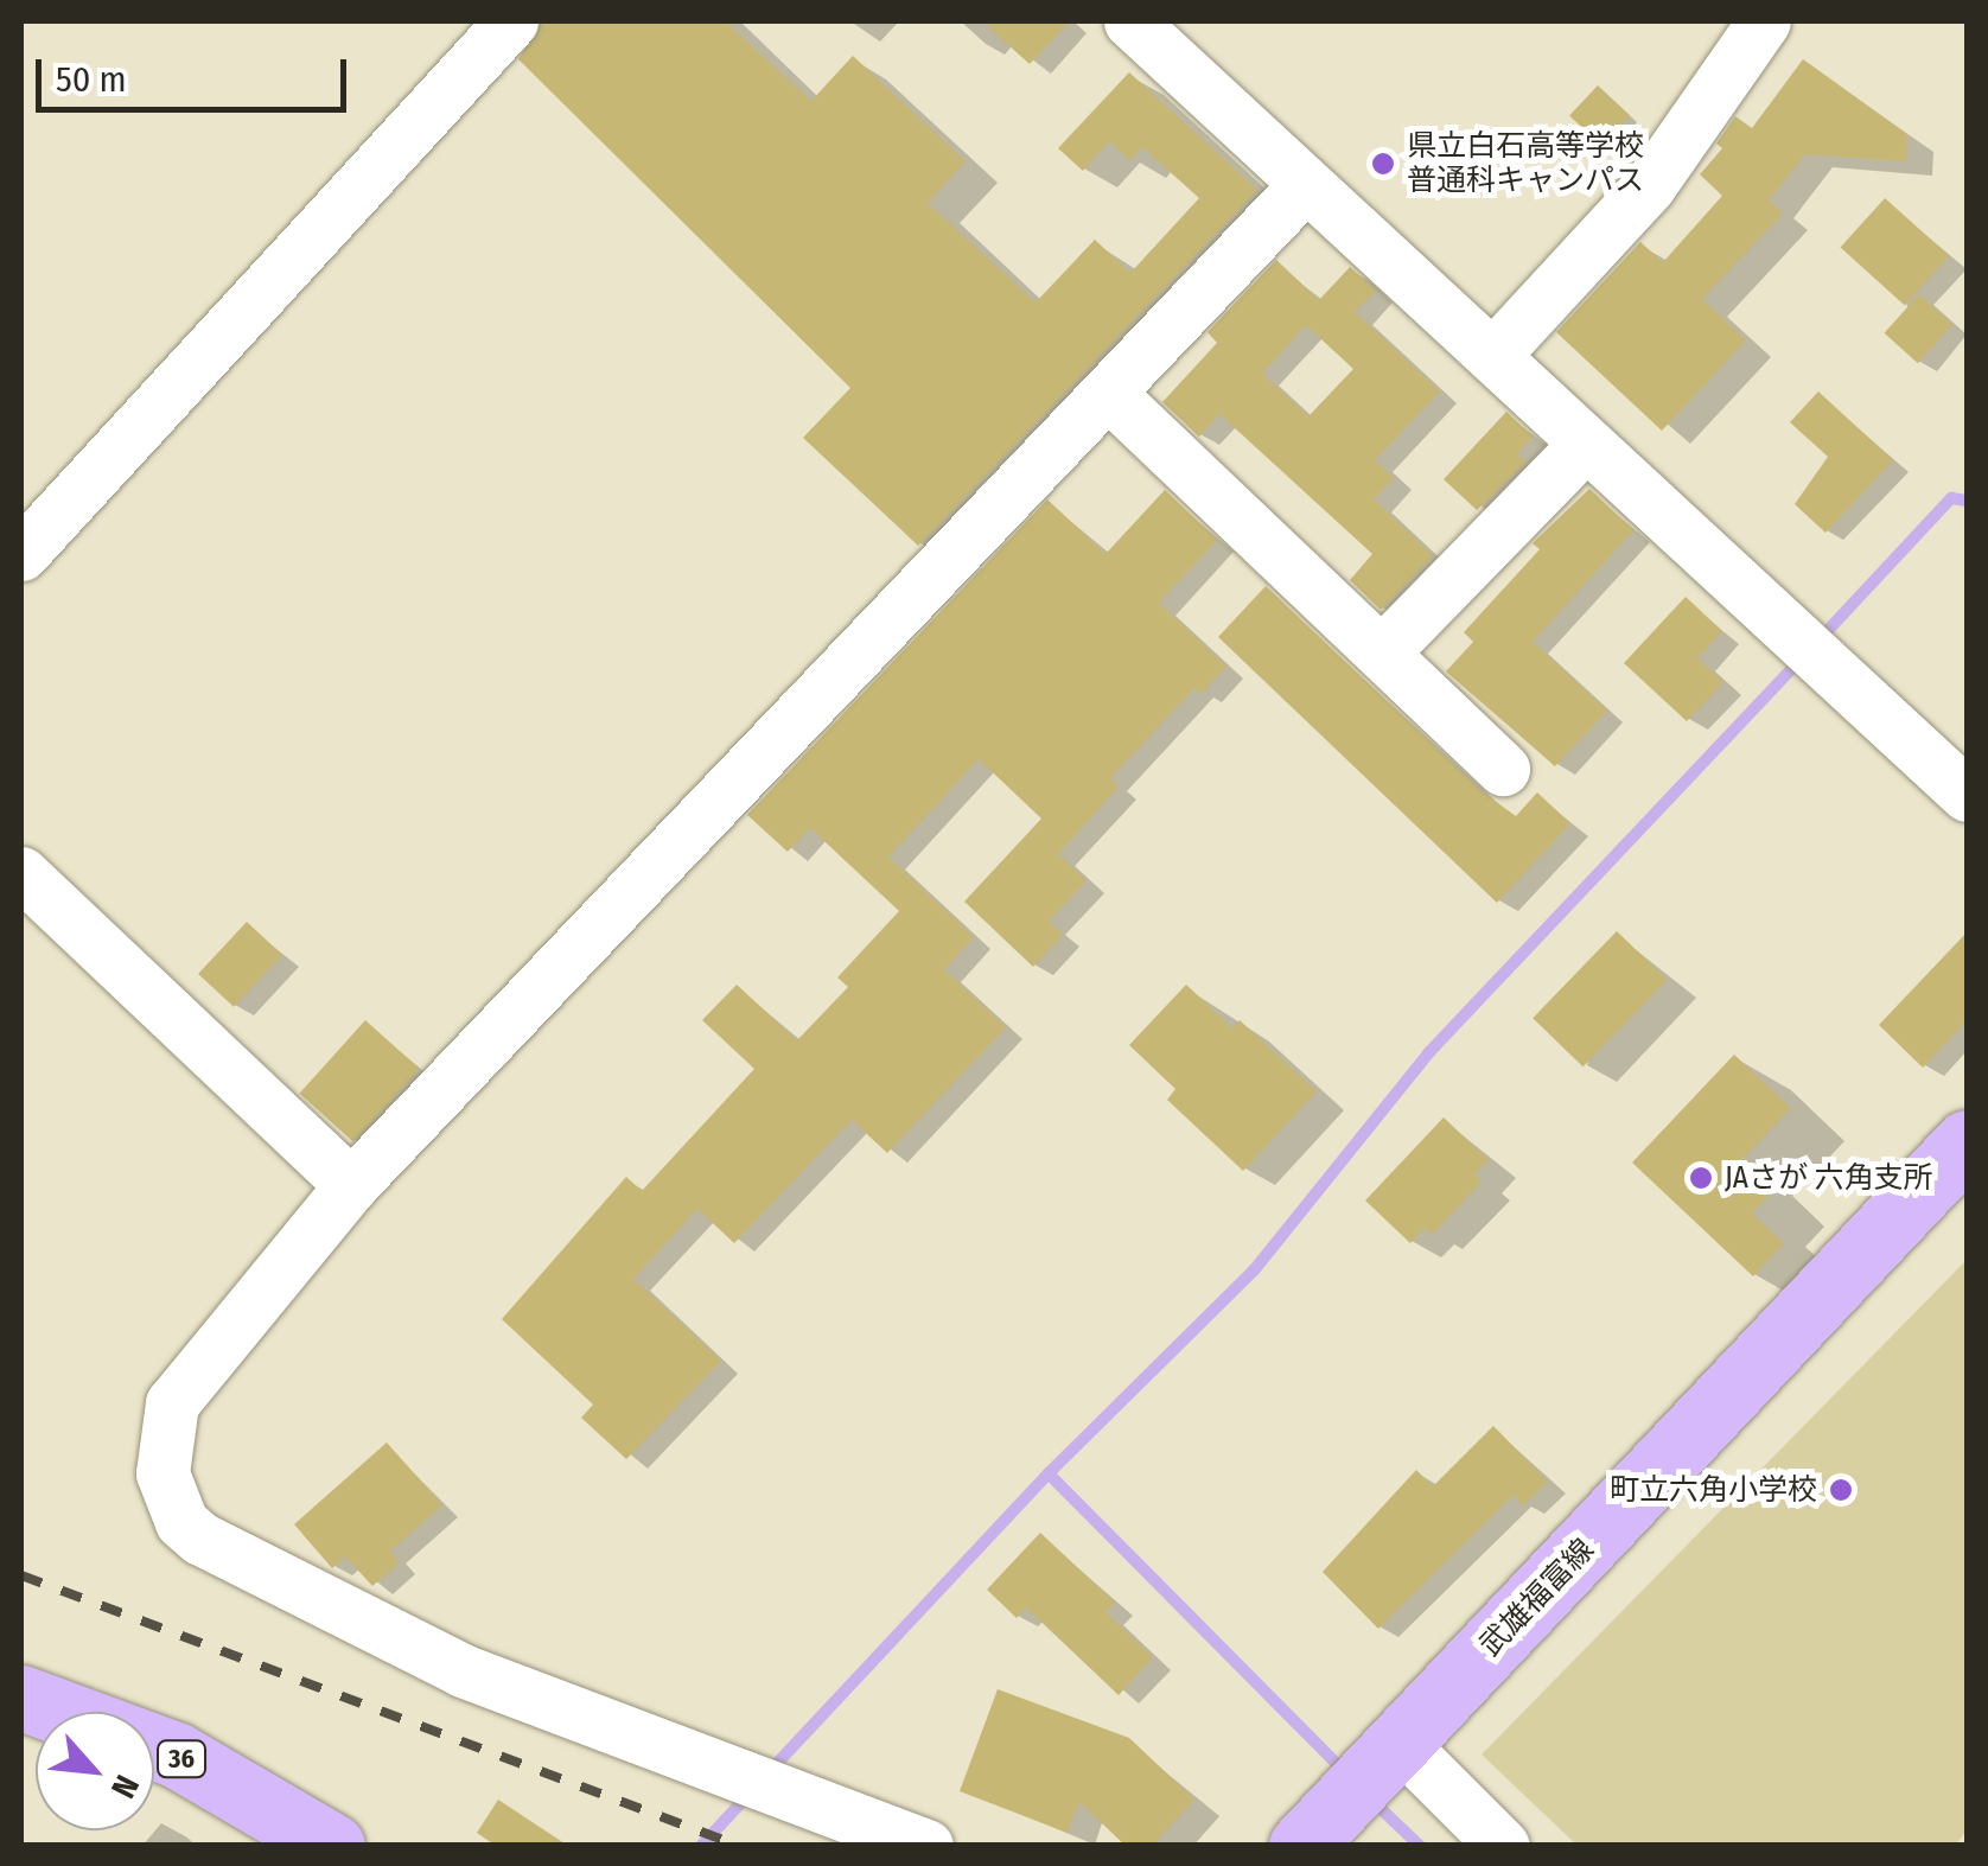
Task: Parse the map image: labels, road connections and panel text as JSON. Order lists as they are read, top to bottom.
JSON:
{
  "streets": {
    "main road": ["武雄福富線", "36"]
  },
  "places": ["県立白石高等学校 普通科キャンパス", "JAさが 六角支所", "町立六角小学校"],
  "scale_bar": "50 m",
  "north": "bottom right"
}
